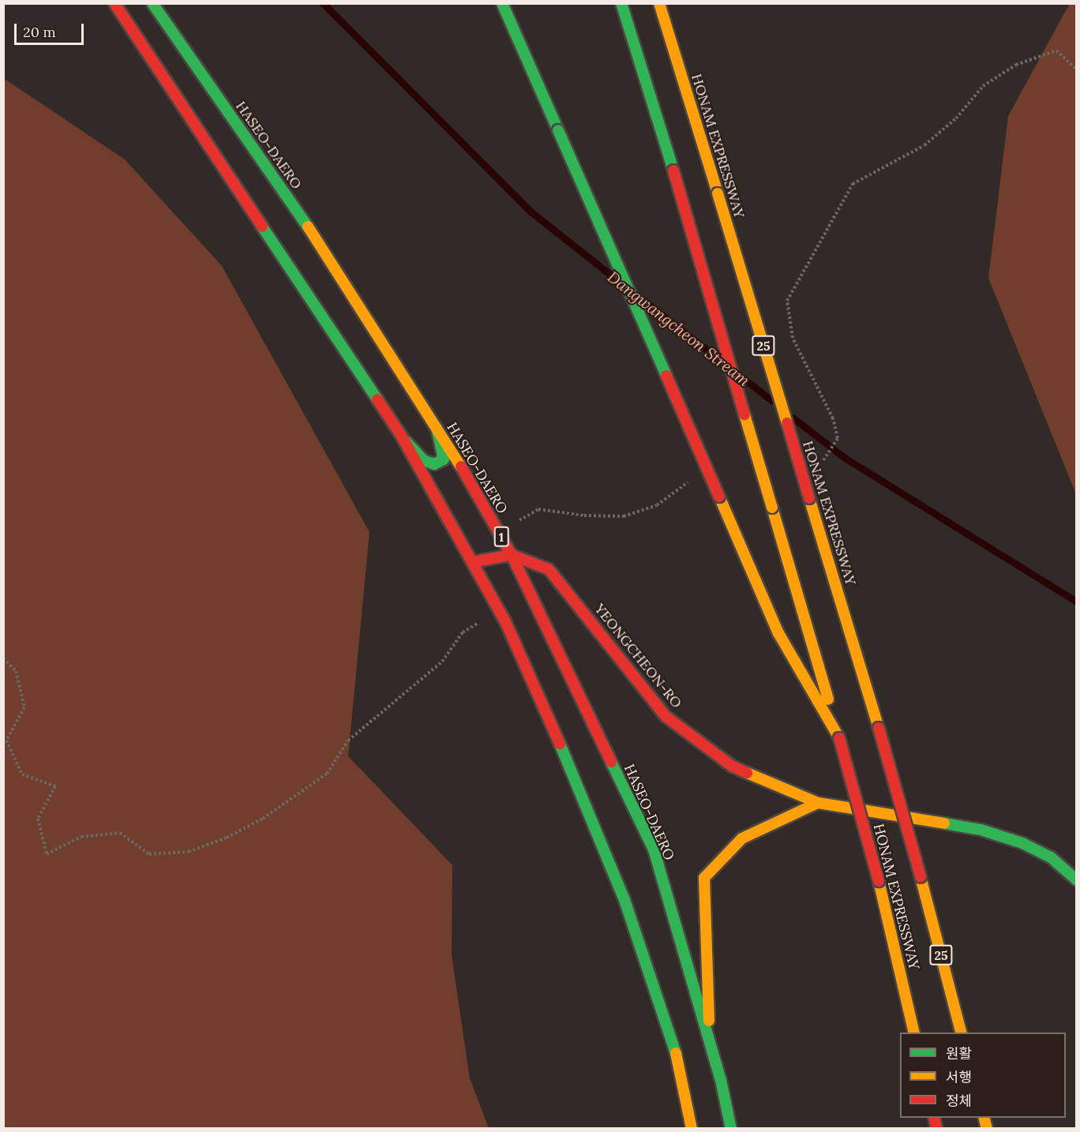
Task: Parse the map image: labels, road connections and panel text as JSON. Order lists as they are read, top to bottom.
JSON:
{
  "streets": {
    "main road": [
      "HASEO-DAERO",
      "HONAM EXPRESSWAY",
      "25",
      "1",
      "YEONGCHEON-RO"
    ]
  },
  "crossings": [
    ["HASEO-DAERO", "YEONGCHEON-RO"]
  ],
  "water": ["Dangwangcheon Stream"],
  "legend": ["원활", "서행", "정체"],
  "scale_bar": "20 m"
}
